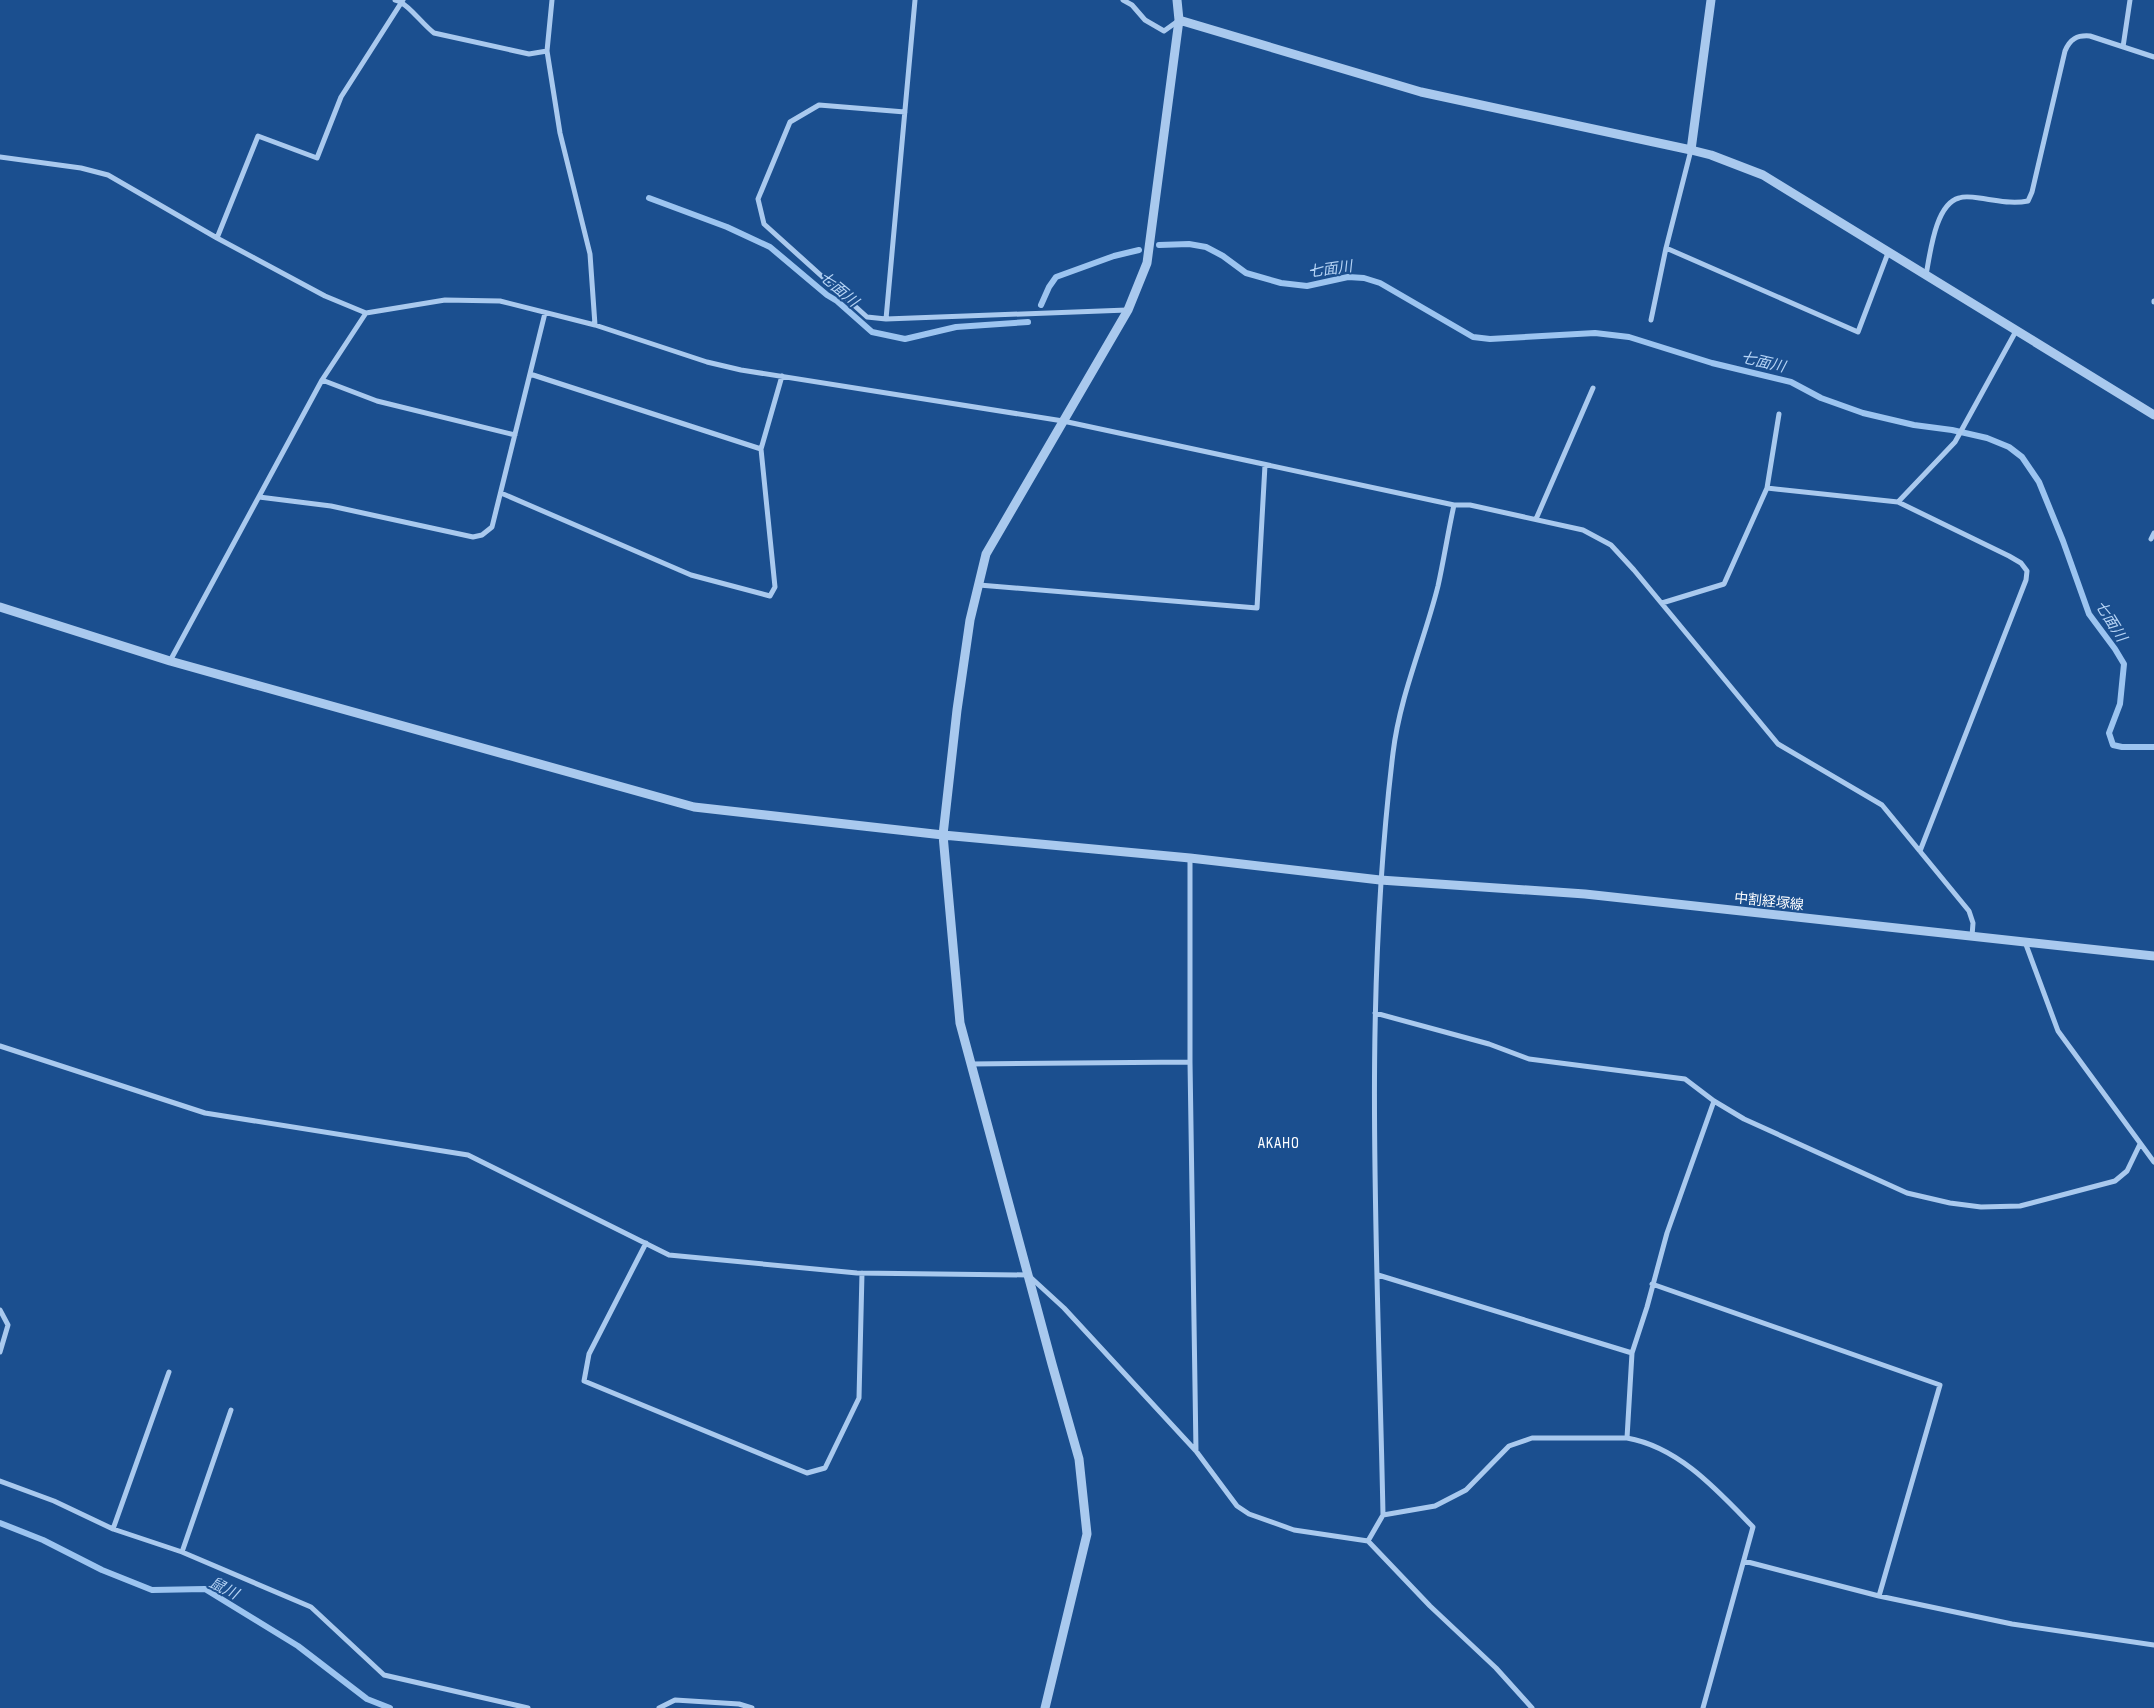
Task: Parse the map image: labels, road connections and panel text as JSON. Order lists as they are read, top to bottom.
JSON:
{
  "streets": {
    "street": ["中割経塚線"]
  },
  "districts": ["AKAHO"],
  "water": ["七面川", "鼠川"]
}
